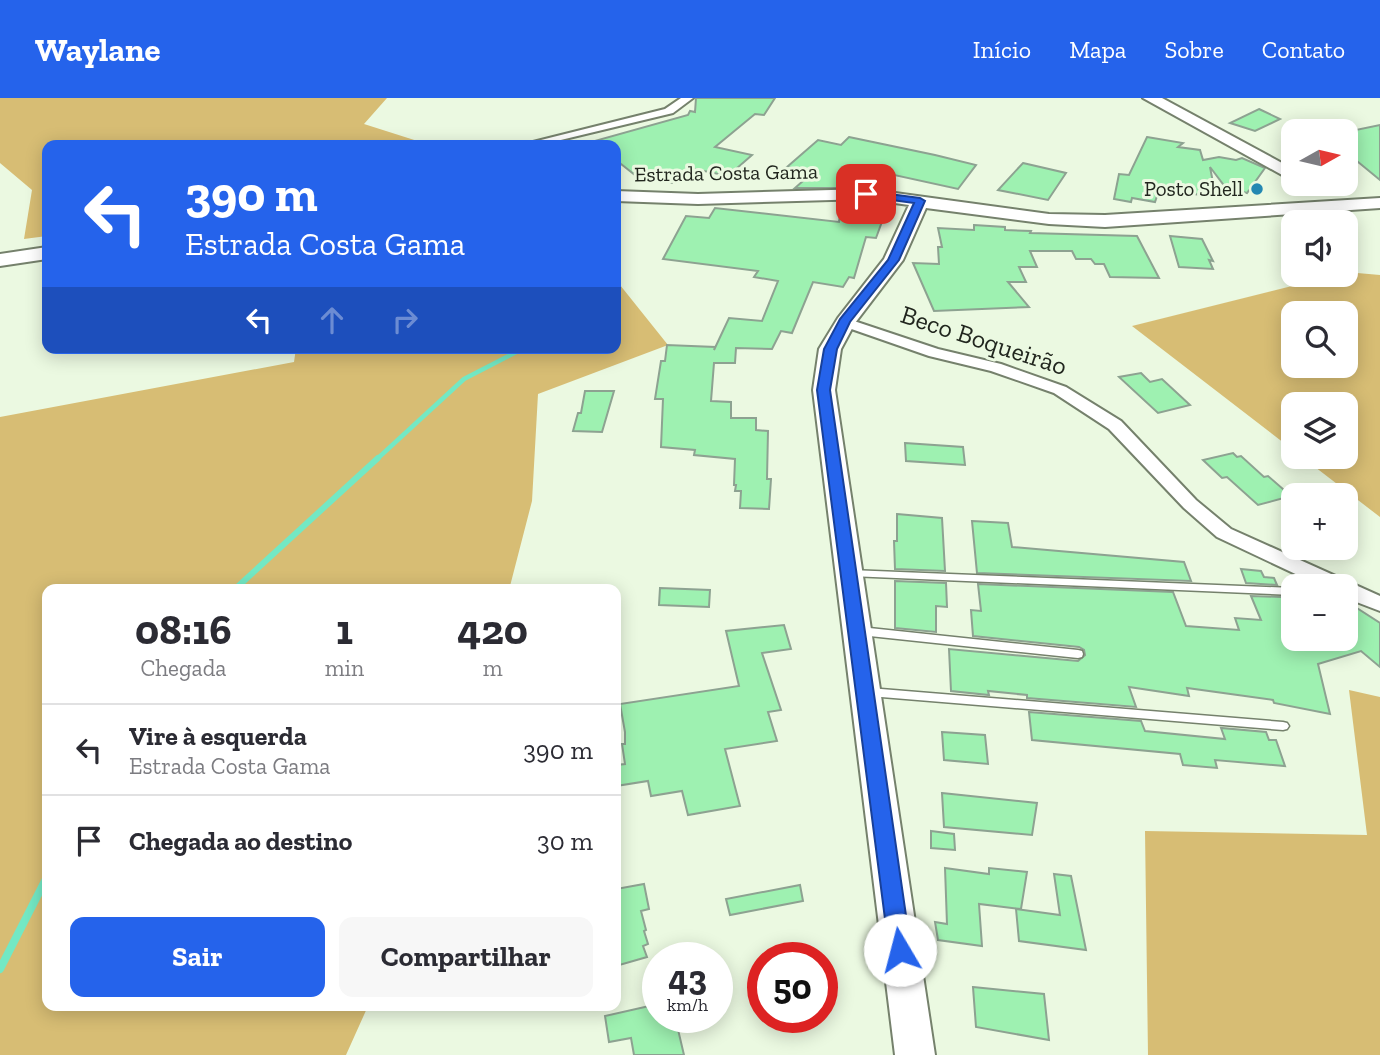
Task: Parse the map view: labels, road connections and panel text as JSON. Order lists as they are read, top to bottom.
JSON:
{
  "streets": {
    "main road": ["Estrada Costa Gama"],
    "street": ["Beco Boqueirão"]
  },
  "places": ["Posto Shell"],
  "north": "right",
  "page": {
    "header": "Waylane",
    "nav": [
      "Início",
      "Mapa",
      "Sobre",
      "Contato"
    ],
    "map_buttons": ["+", "−"],
    "turn": ["390 m", "Estrada Costa Gama"],
    "eta": [
      "08:16",
      "Chegada",
      "1",
      "min",
      "420",
      "m"
    ],
    "list": [
      {
        "name": "Vire à esquerda",
        "note": "Estrada Costa Gama",
        "value": "390 m"
      },
      {
        "name": "Chegada ao destino",
        "value": "30 m"
      }
    ],
    "buttons": ["Sair", "Compartilhar"],
    "speed": "43 km/h",
    "limit": "50"
  }
}
